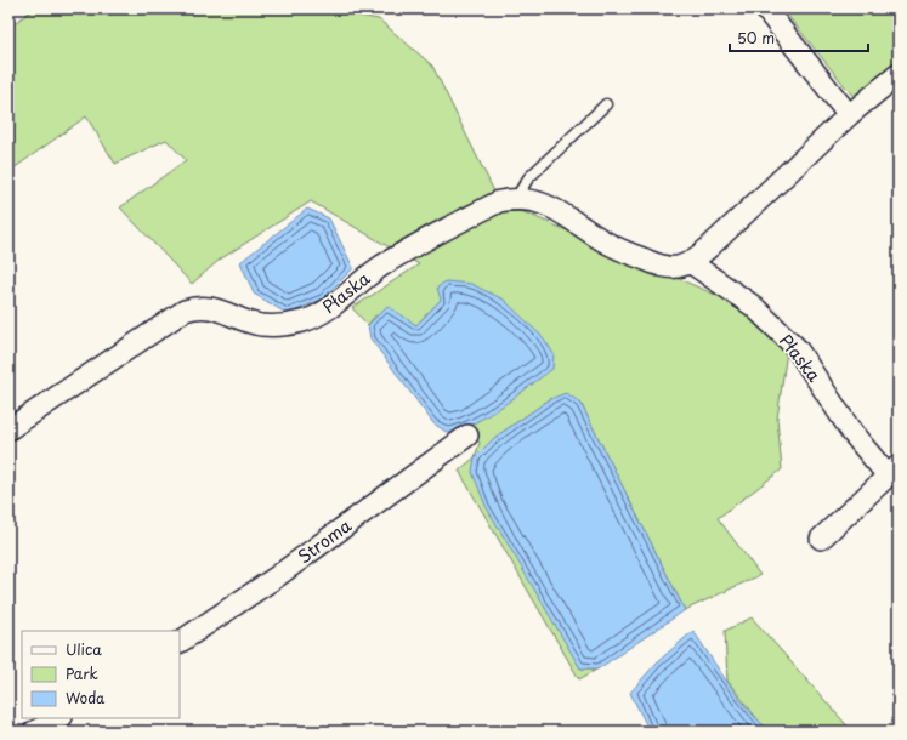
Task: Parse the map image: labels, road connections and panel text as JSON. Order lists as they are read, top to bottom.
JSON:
{
  "streets": {
    "street": ["Płaska", "Stroma"]
  },
  "legend": ["Ulica", "Park", "Woda"],
  "scale_bar": "50 m"
}
